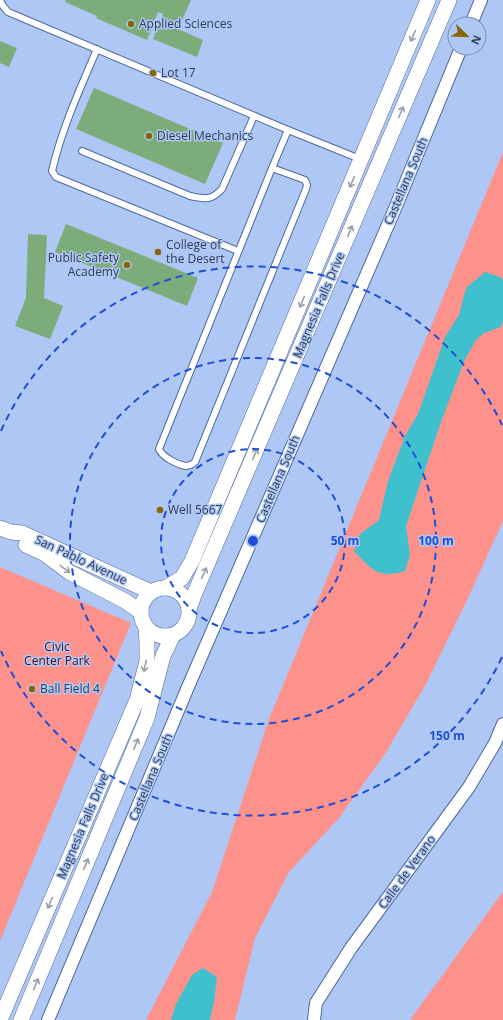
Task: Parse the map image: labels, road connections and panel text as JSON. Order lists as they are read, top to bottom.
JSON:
{
  "streets": {
    "street": [
      "Castellana South",
      "Magnesia Falls Drive",
      "San Pablo Avenue",
      "Calle de Verano"
    ]
  },
  "crossings": [
    ["Magnesia Falls Drive", "San Pablo Avenue"]
  ],
  "parks": ["Civic Center Park"],
  "places": [
    "Applied Sciences",
    "Lot 17",
    "Diesel Mechanics",
    "College of the Desert",
    "Public Safety Academy",
    "Well 5667",
    "Ball Field 4"
  ],
  "north": "bottom right",
  "rings": ["50 m", "100 m", "150 m"]
}
